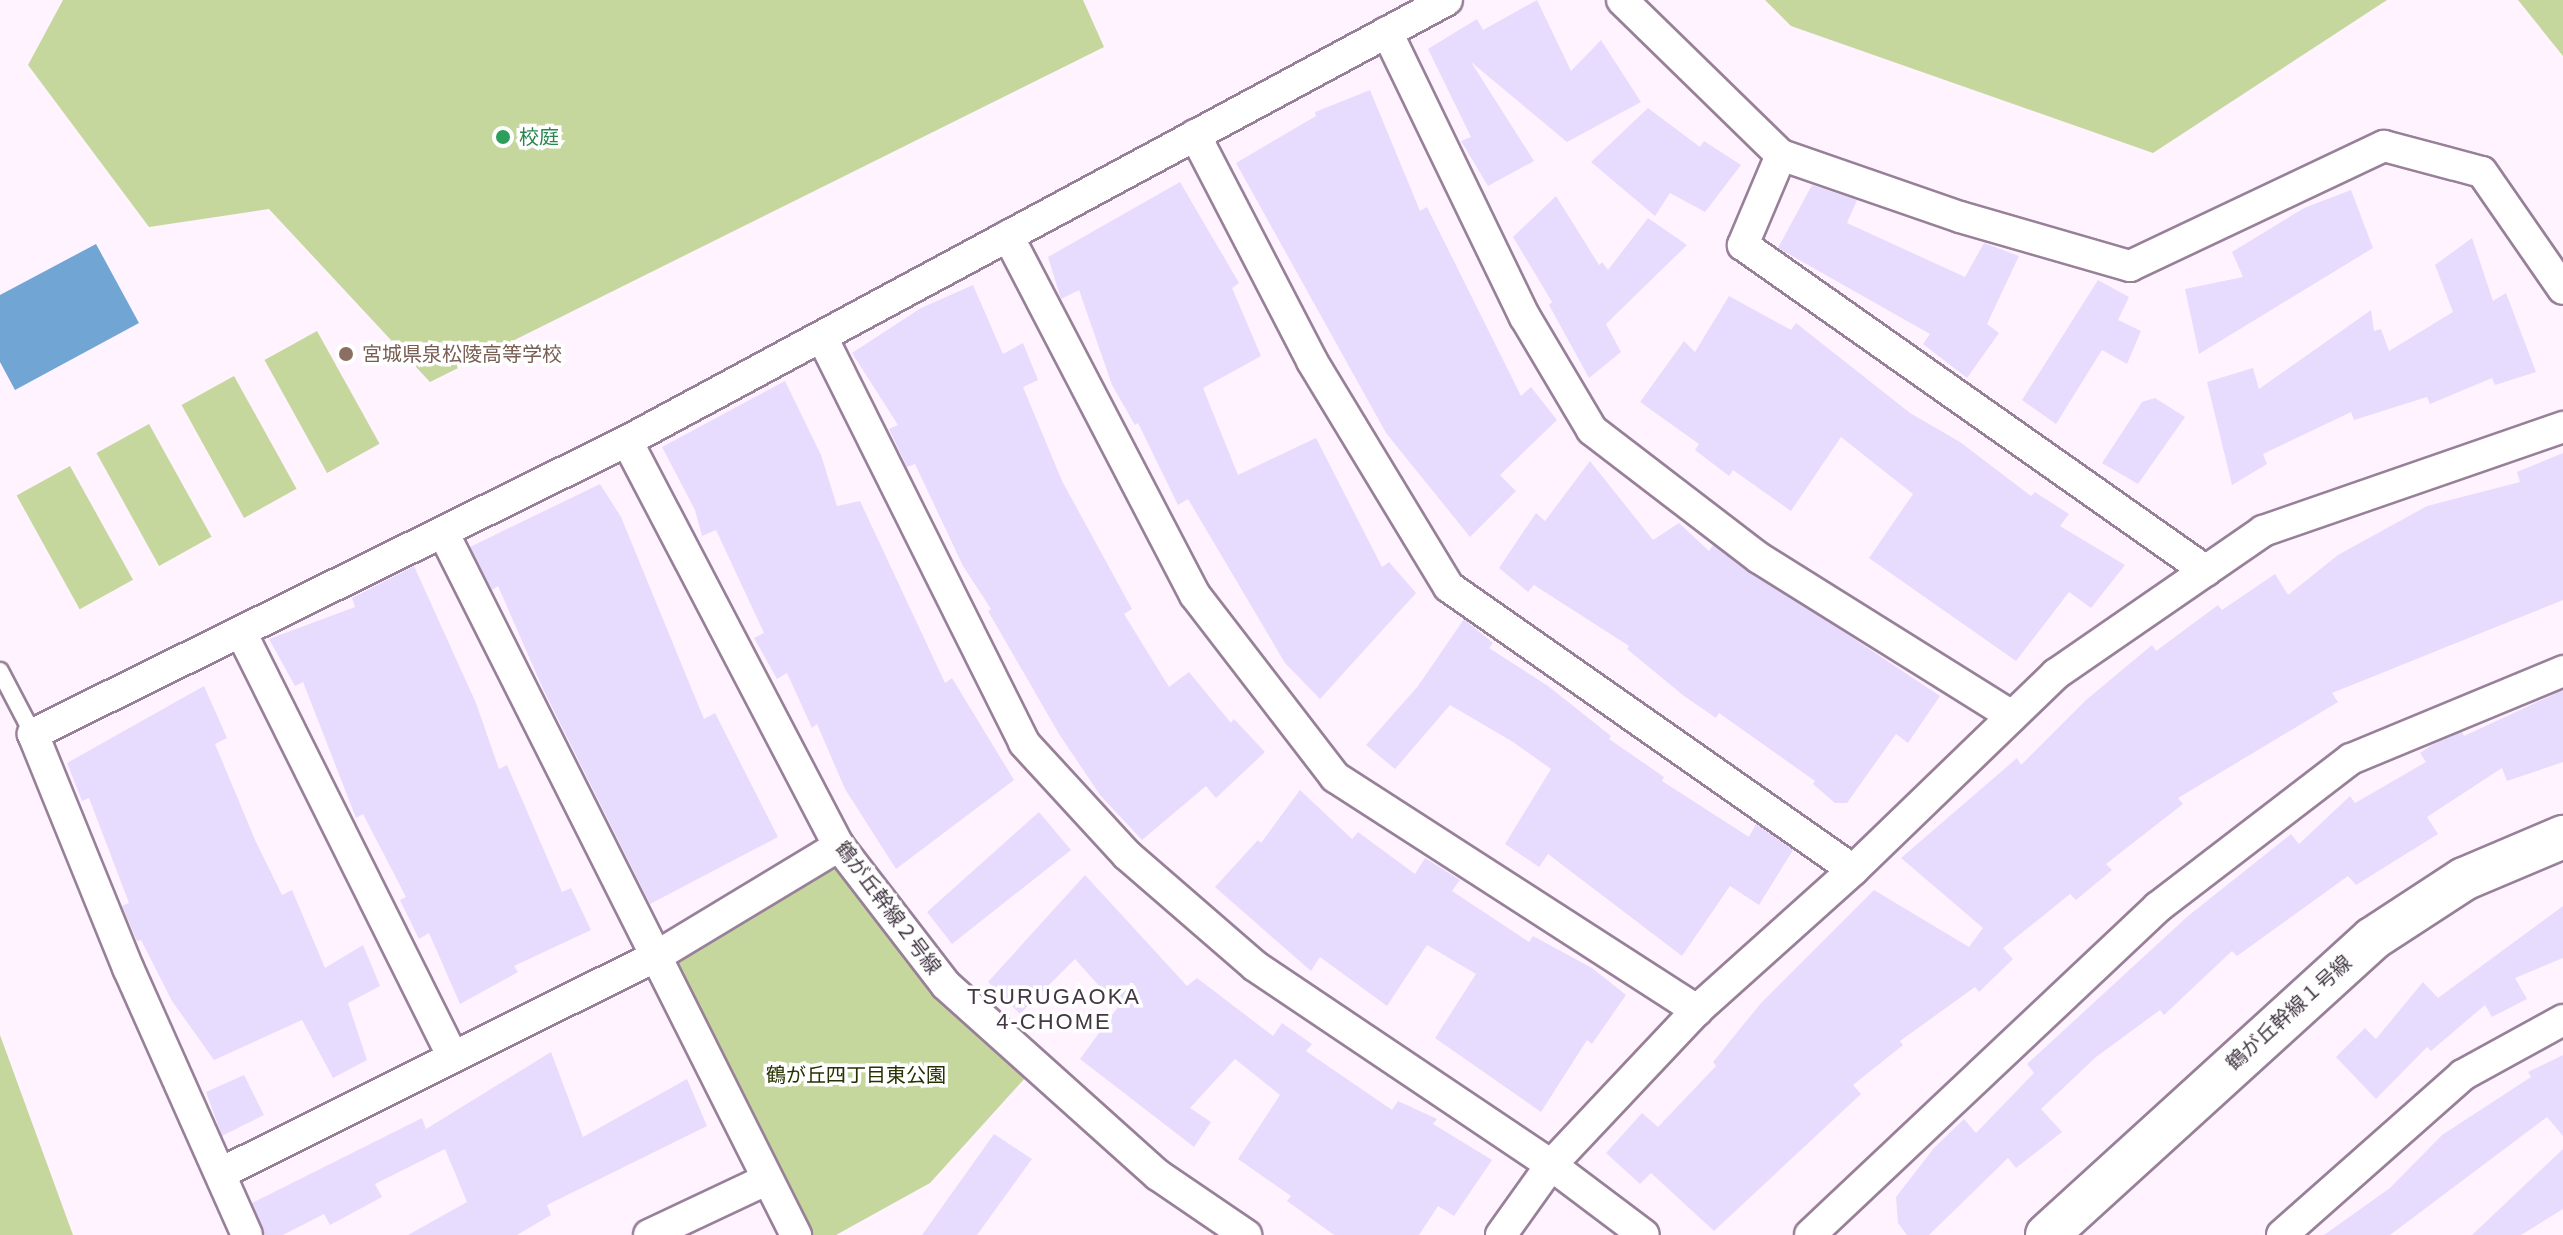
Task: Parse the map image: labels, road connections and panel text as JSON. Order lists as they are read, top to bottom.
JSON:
{
  "streets": {
    "street": ["鶴が丘幹線２号線", "鶴が丘幹線１号線"]
  },
  "districts": ["TSURUGAOKA 4-CHOME"],
  "parks": ["鶴が丘四丁目東公園"],
  "places": ["校庭", "宮城県泉松陵高等学校"]
}
